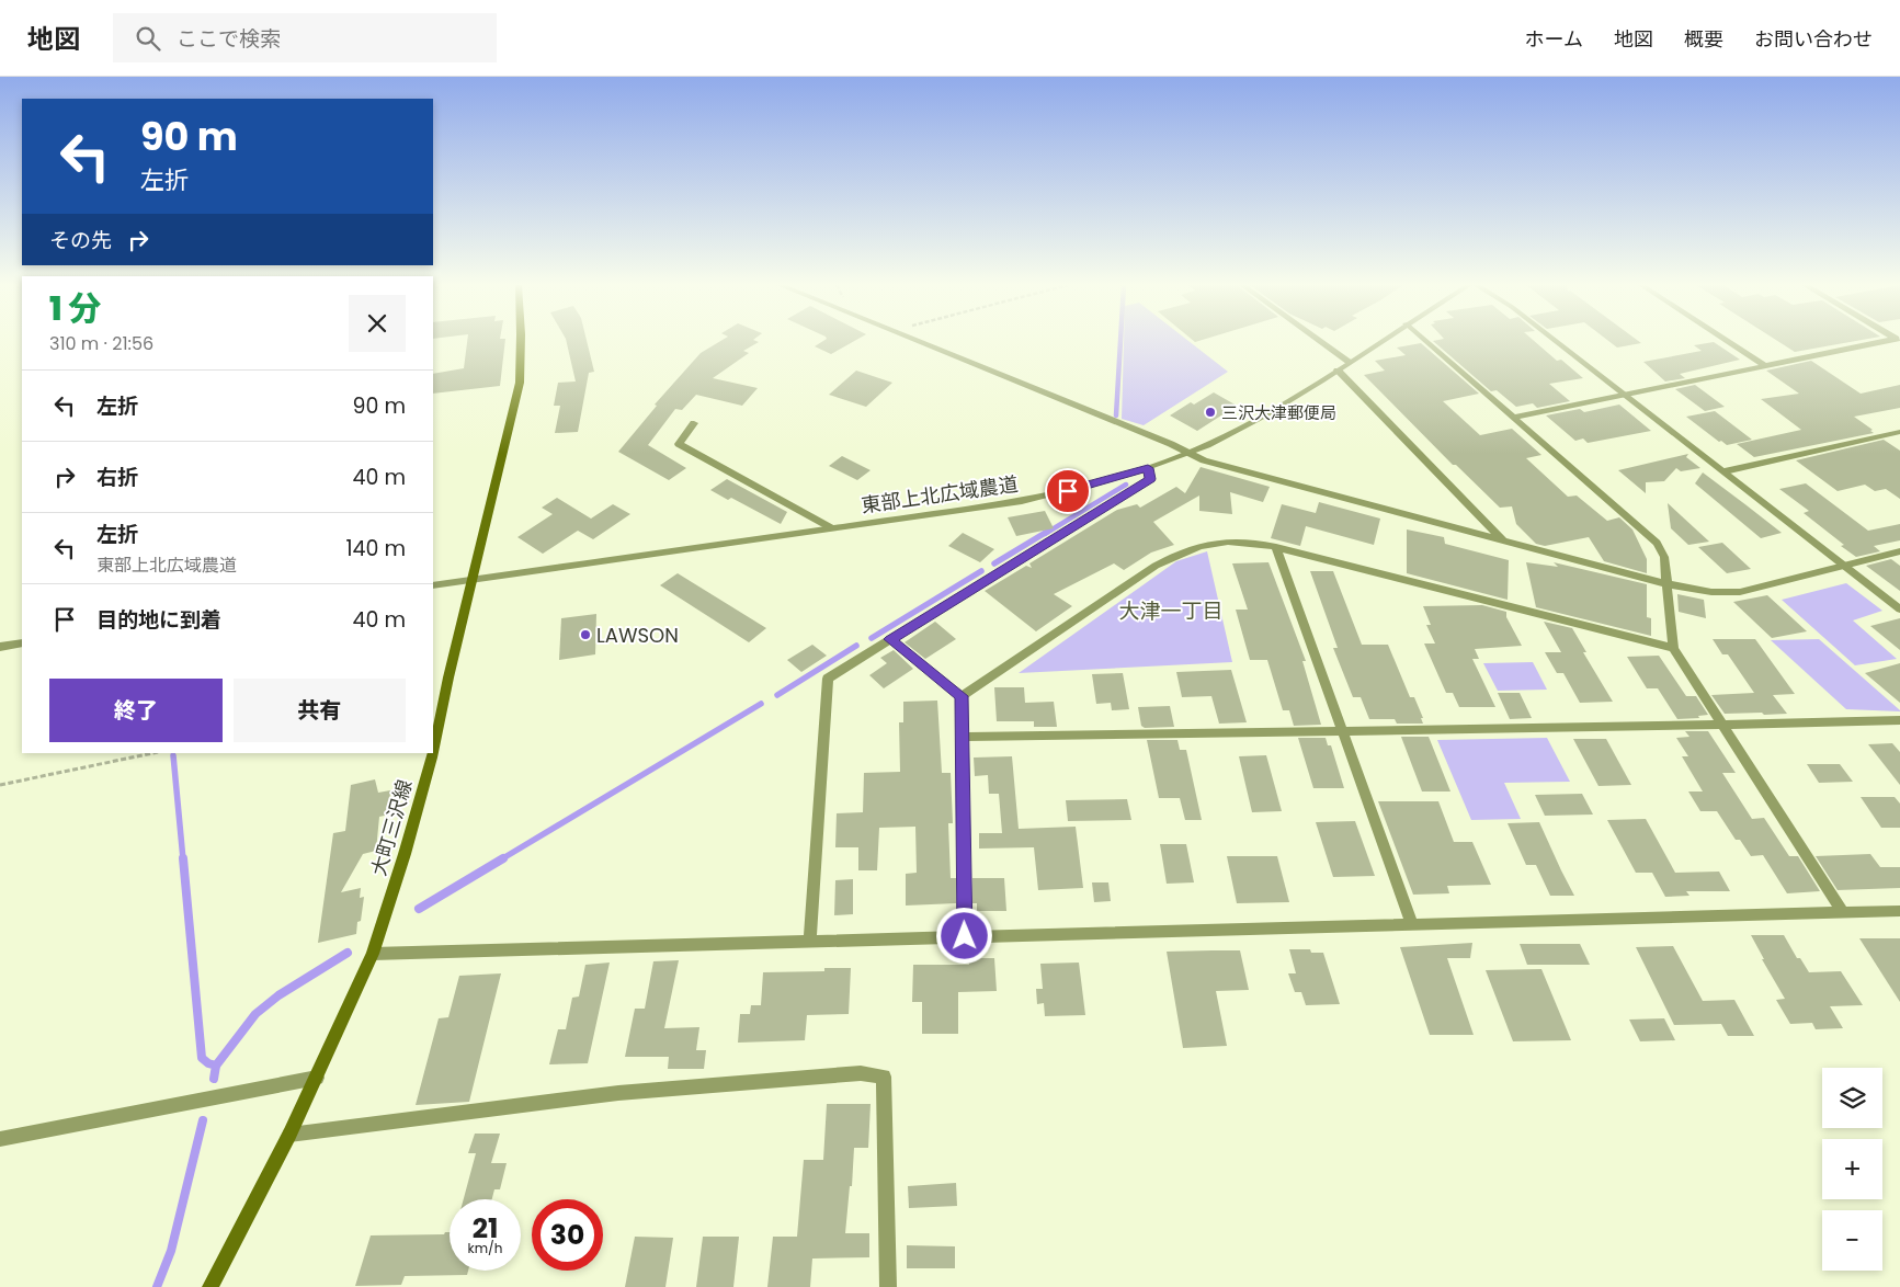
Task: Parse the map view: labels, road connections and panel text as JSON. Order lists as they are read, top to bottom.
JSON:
{
  "streets": {
    "main road": ["大町三沢線"],
    "street": ["東部上北広域農道"]
  },
  "crossings": [
    ["東部上北広域農道", "大町三沢線"]
  ],
  "districts": ["大津一丁目"],
  "places": ["三沢大津郵便局", "LAWSON"],
  "page": {
    "header": "地図",
    "search": "ここで検索",
    "nav": [
      "ホーム",
      "地図",
      "概要",
      "お問い合わせ"
    ],
    "turn": ["90 m", "左折"],
    "then": "その先",
    "heading": ["1 分", "310 m · 21:56"],
    "list": [
      {
        "name": "左折",
        "value": "90 m"
      },
      {
        "name": "右折",
        "value": "40 m"
      },
      {
        "name": "左折",
        "note": "東部上北広域農道",
        "value": "140 m"
      },
      {
        "name": "目的地に到着",
        "value": "40 m"
      }
    ],
    "buttons": ["終了", "共有"],
    "map_buttons": ["+", "−"],
    "speed": "21 km/h",
    "limit": "30"
  }
}
